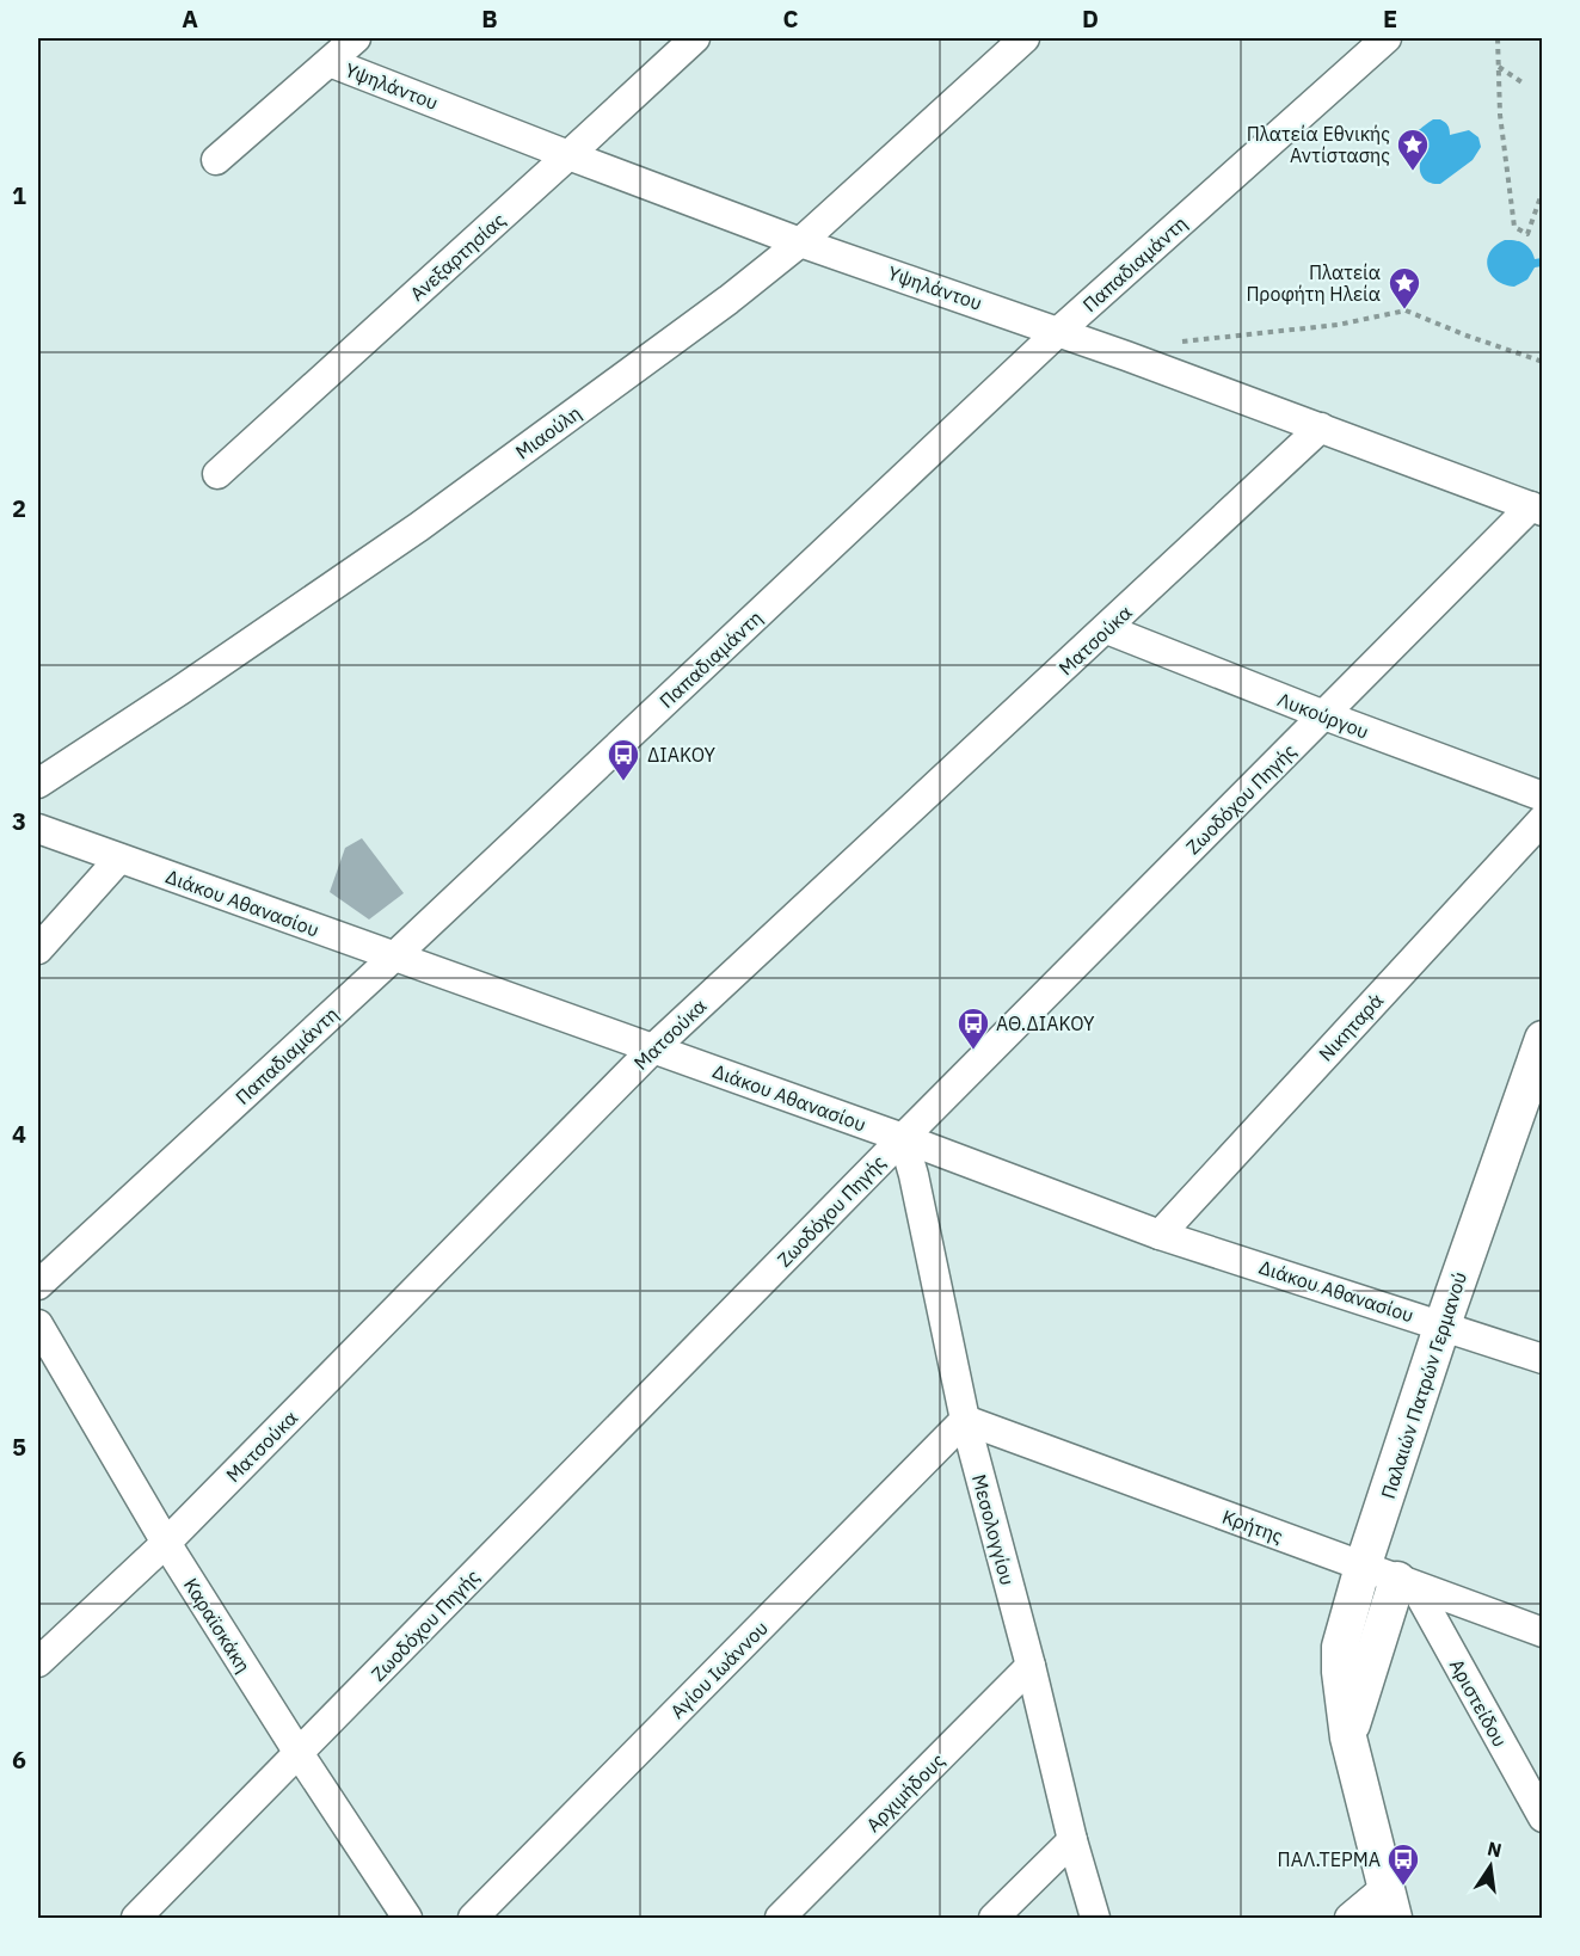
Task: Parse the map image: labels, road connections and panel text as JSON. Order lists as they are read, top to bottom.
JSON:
{
  "streets": {
    "street": [
      "Υψηλάντου",
      "Ανεξαρτησίας",
      "Παπαδιαμάντη",
      "Μιαούλη",
      "Ματσούκα",
      "Λυκούργου",
      "Ζωοδόχου Πηγής",
      "Διάκου Αθανασίου",
      "Νικηταρά",
      "Παλαιών Πατρών Γερμανού",
      "Κρήτης",
      "Μεσολογγίου",
      "Καραϊσκάκη",
      "Αγίου Ιωάννου",
      "Αριστείδου",
      "Αρχιμήδους"
    ]
  },
  "crossings": [
    ["Υψηλάντου", "Ανεξαρτησίας"],
    ["Υψηλάντου", "Παπαδιαμάντη"],
    ["Υψηλάντου", "Μιαούλη"],
    ["Υψηλάντου", "Ματσούκα"],
    ["Υψηλάντου", "Ζωοδόχου Πηγής"],
    ["Παπαδιαμάντη", "Διάκου Αθανασίου"],
    ["Ματσούκα", "Λυκούργου"],
    ["Ματσούκα", "Διάκου Αθανασίου"],
    ["Ματσούκα", "Καραϊσκάκη"],
    ["Λυκούργου", "Ζωοδόχου Πηγής"],
    ["Ζωοδόχου Πηγής", "Διάκου Αθανασίου"],
    ["Ζωοδόχου Πηγής", "Μεσολογγίου"],
    ["Ζωοδόχου Πηγής", "Καραϊσκάκη"],
    ["Διάκου Αθανασίου", "Νικηταρά"],
    ["Διάκου Αθανασίου", "Παλαιών Πατρών Γερμανού"],
    ["Διάκου Αθανασίου", "Μεσολογγίου"],
    ["Παλαιών Πατρών Γερμανού", "Κρήτης"],
    ["Κρήτης", "Μεσολογγίου"],
    ["Κρήτης", "Αγίου Ιωάννου"],
    ["Κρήτης", "Αριστείδου"],
    ["Μεσολογγίου", "Αγίου Ιωάννου"],
    ["Μεσολογγίου", "Αρχιμήδους"]
  ],
  "places": {
    "place": ["Πλατεία Εθνικής Αντίστασης", "Πλατεία Προφήτη Ηλεία"],
    "bus stop": ["ΔΙΑΚΟΥ", "ΑΘ.ΔΙΑΚΟΥ", "ΠΑΛ.ΤΕΡΜΑ"]
  },
  "north": "top",
  "grid": {
    "columns": [
      "A",
      "B",
      "C",
      "D",
      "E"
    ],
    "rows": [
      "1",
      "2",
      "3",
      "4",
      "5",
      "6"
    ]
  }
}
